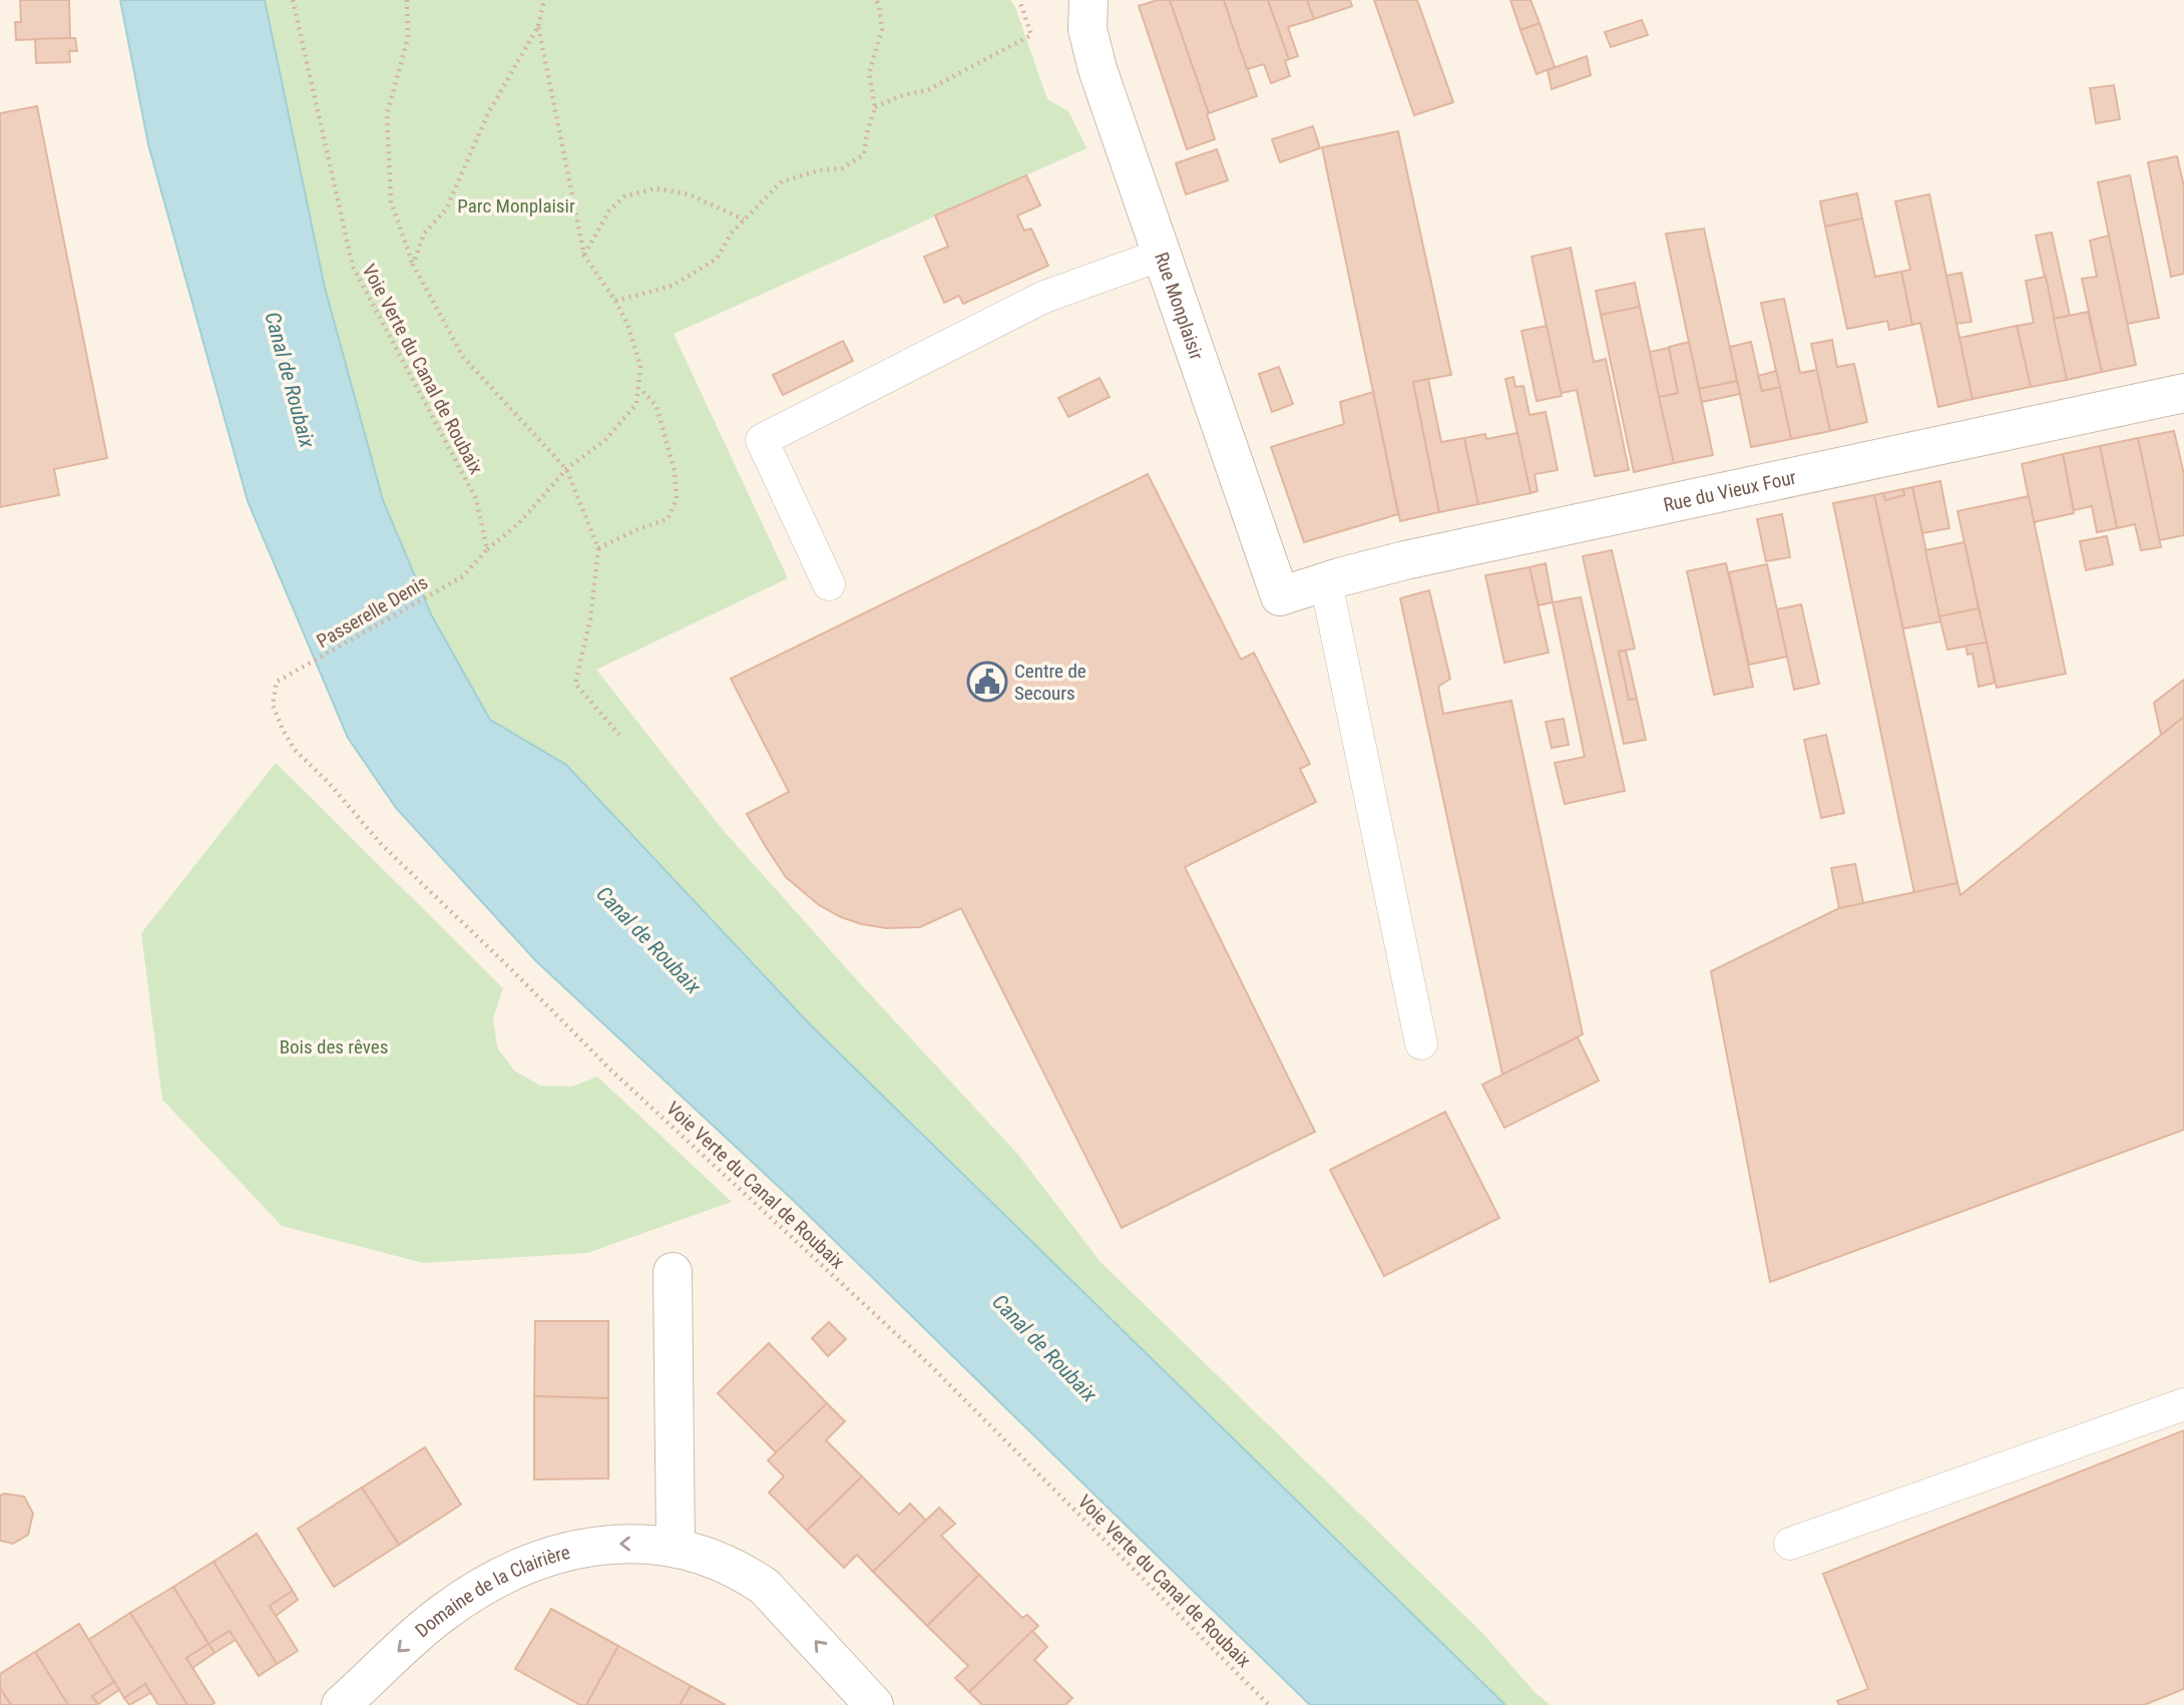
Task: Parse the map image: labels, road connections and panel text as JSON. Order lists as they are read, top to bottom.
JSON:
{
  "streets": {
    "street": ["Rue Monplaisir", "Rue du Vieux Four", "Domaine de la Clairière"],
    "path": ["Voie Verte du Canal de Roubaix", "Passerelle Denis"]
  },
  "crossings": [
    ["Rue Monplaisir", "Rue du Vieux Four"],
    ["Voie Verte du Canal de Roubaix", "Passerelle Denis"]
  ],
  "one_way": ["Domaine de la Clairière"],
  "water": ["Canal de Roubaix"],
  "parks": ["Parc Monplaisir", "Bois des rêves"],
  "places": {
    "public building": ["Centre de Secours"]
  }
}
